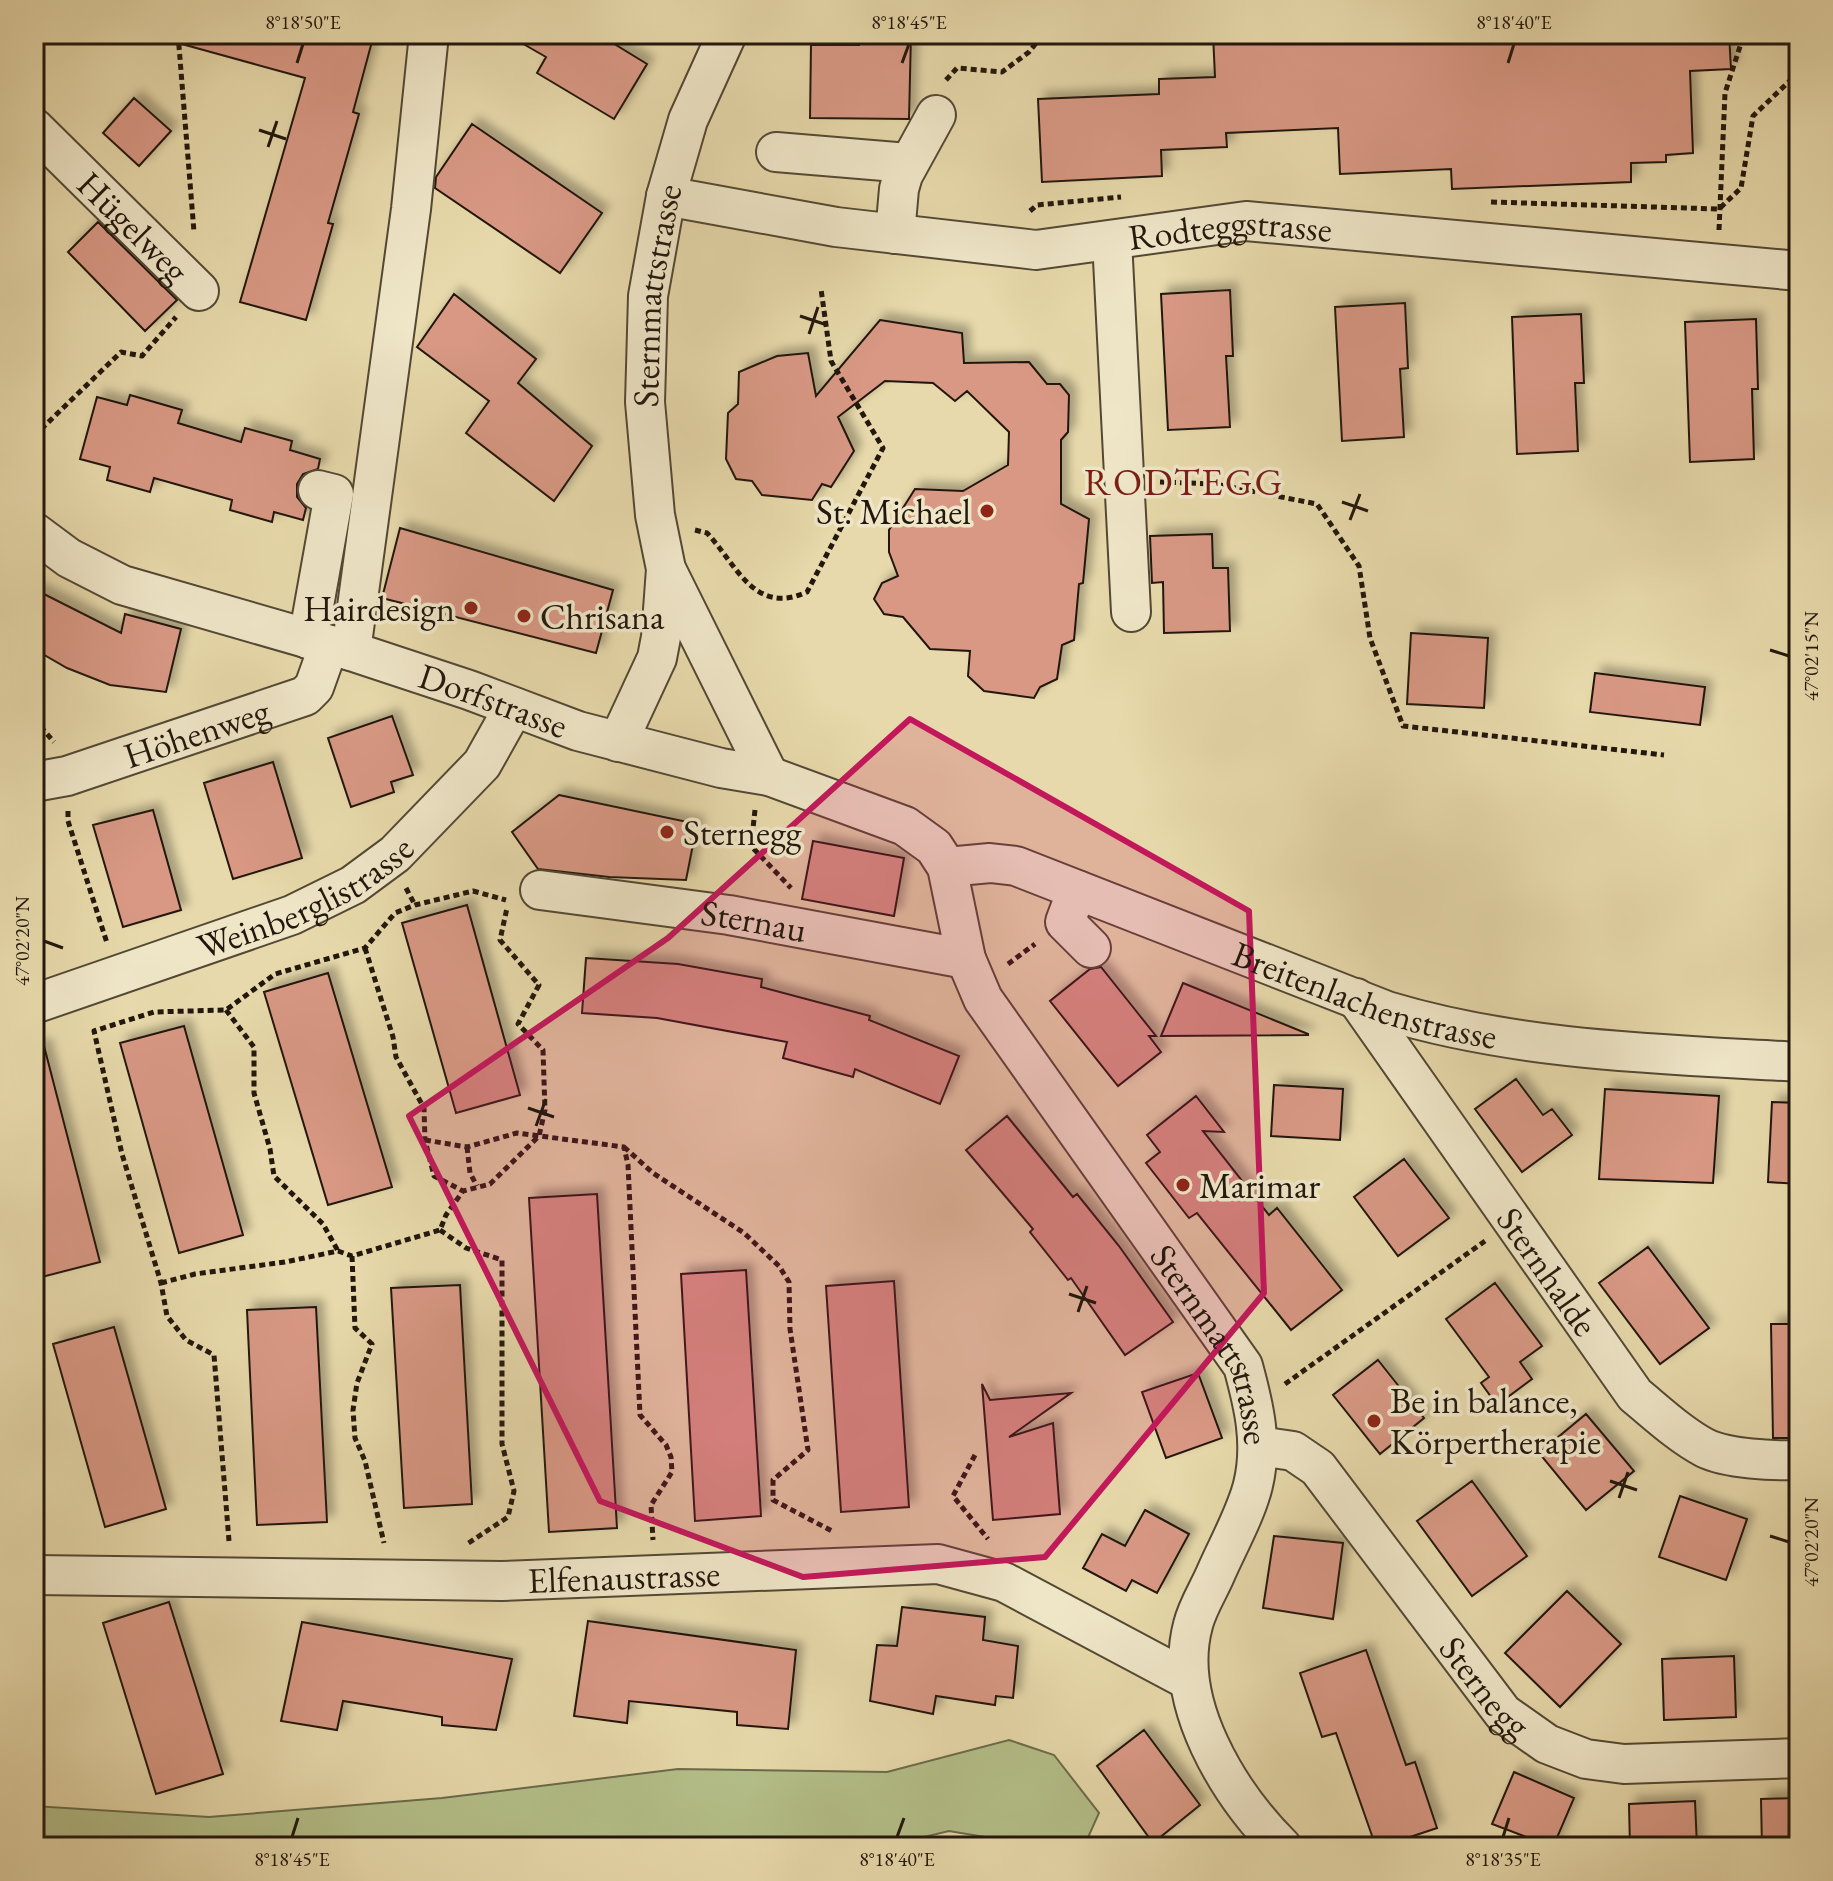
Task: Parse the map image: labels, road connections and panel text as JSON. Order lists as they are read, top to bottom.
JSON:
{
  "streets": {
    "street": [
      "Hügelweg",
      "Rodteggstrasse",
      "Sternmattstrasse",
      "Dorfstrasse",
      "Höhenweg",
      "Weinberglistrasse",
      "Sternau",
      "Breitenlachenstrasse",
      "Sternhalde",
      "Elfenaustrasse",
      "Sternegg"
    ]
  },
  "crossings": [
    ["Rodteggstrasse", "Sternmattstrasse"],
    ["Sternmattstrasse", "Dorfstrasse"],
    ["Sternmattstrasse", "Sternau"],
    ["Sternmattstrasse", "Breitenlachenstrasse"],
    ["Sternmattstrasse", "Elfenaustrasse"],
    ["Sternmattstrasse", "Sternegg"],
    ["Dorfstrasse", "Höhenweg"],
    ["Dorfstrasse", "Weinberglistrasse"],
    ["Dorfstrasse", "Breitenlachenstrasse"],
    ["Breitenlachenstrasse", "Sternhalde"]
  ],
  "districts": ["RODTEGG"],
  "places": [
    "St. Michael",
    "Hairdesign",
    "Chrisana",
    "Sternegg",
    "Marimar",
    "Be in balance, Körpertherapie"
  ],
  "coordinates": [
    "8°18'50\"E",
    "8°18'45\"E",
    "8°18'40\"E",
    "47°02'15\"N",
    "47°02'20\"N",
    "8°18'35\"E"
  ]
}
